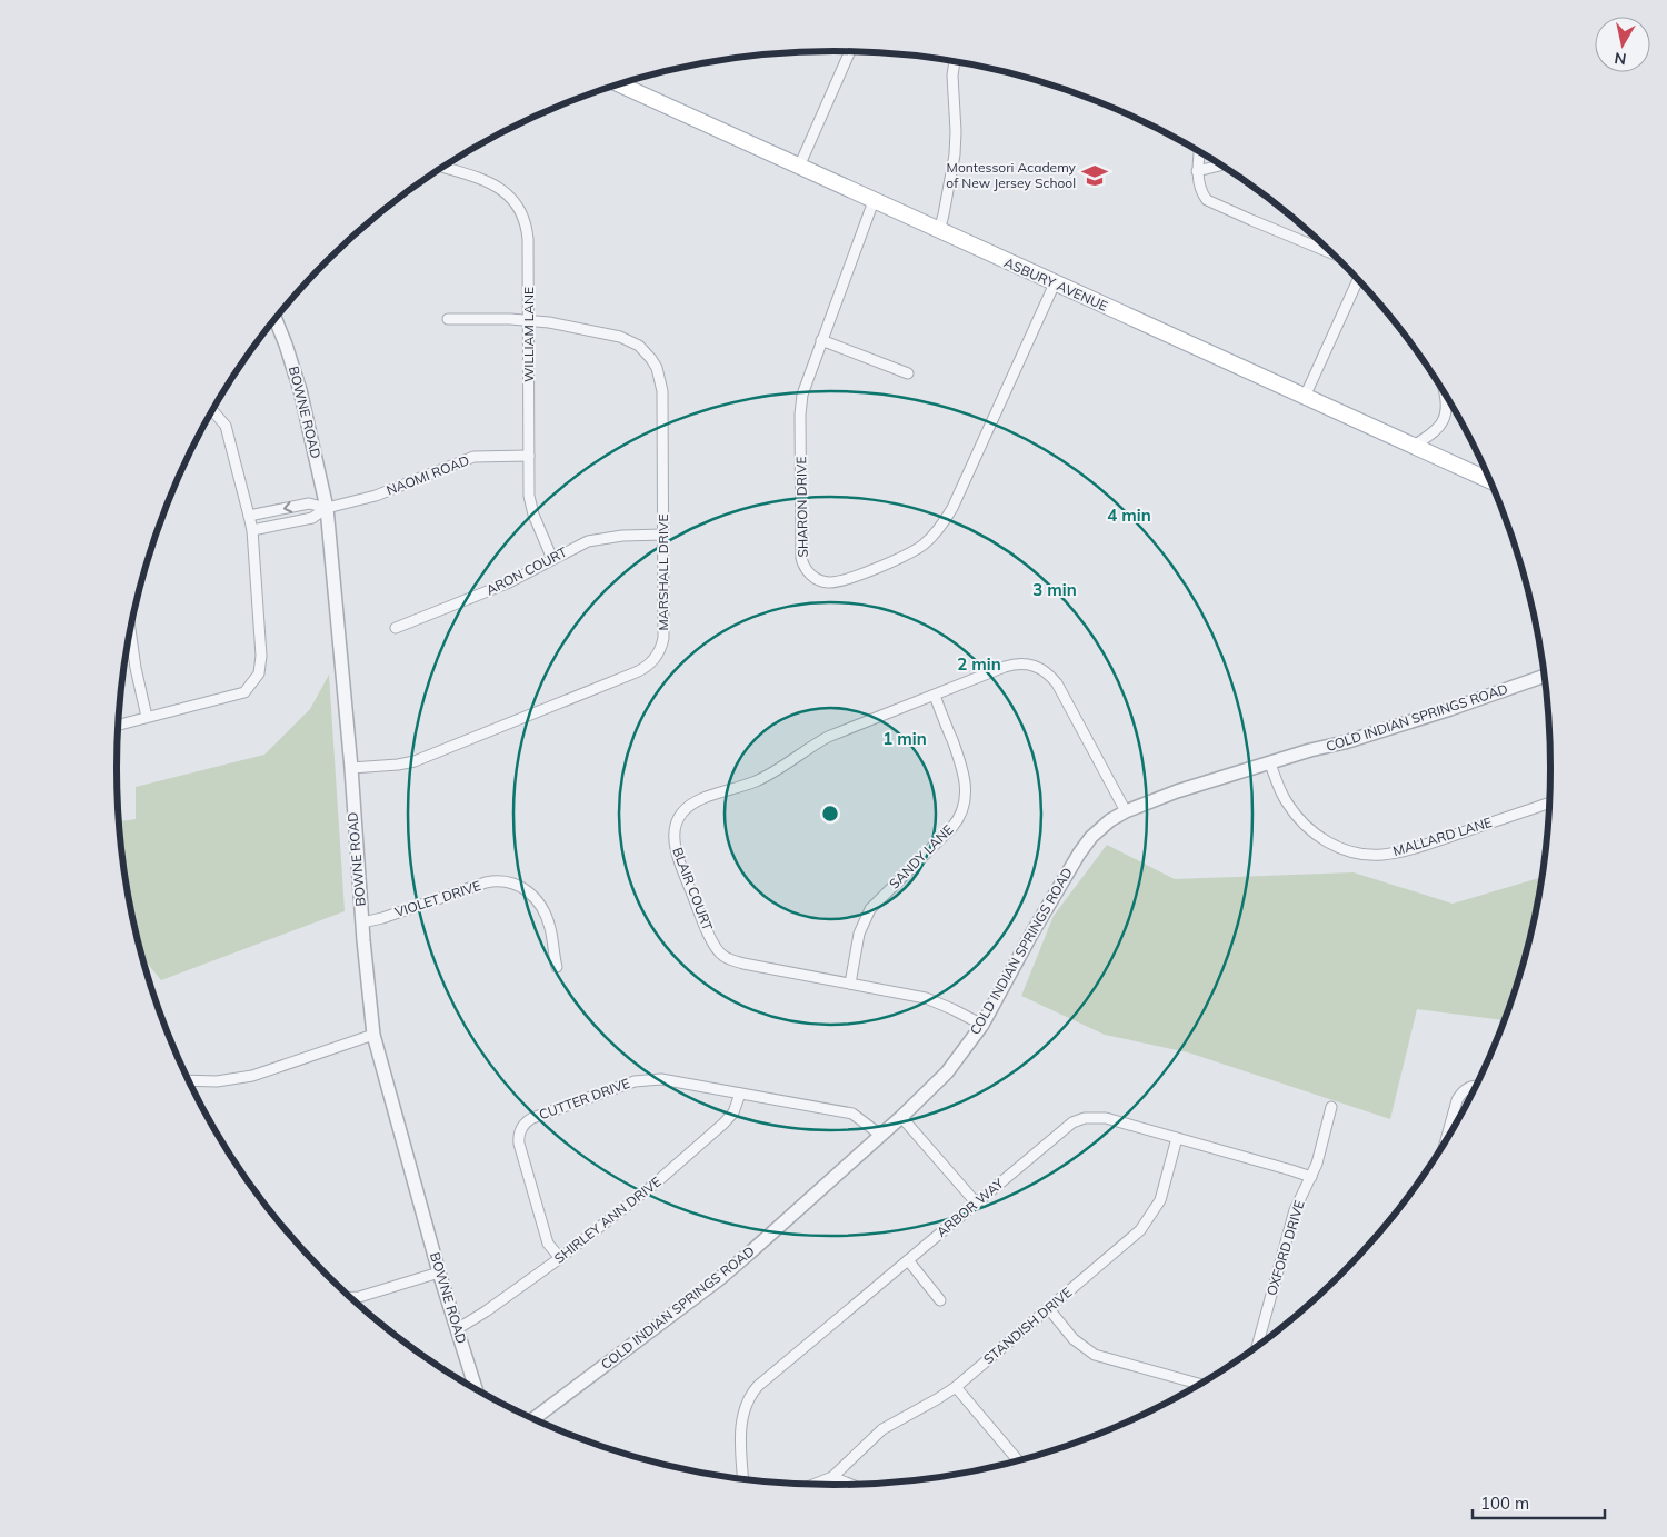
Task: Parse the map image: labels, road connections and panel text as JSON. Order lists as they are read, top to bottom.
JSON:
{
  "streets": {
    "main road": ["ASBURY AVENUE"],
    "street": [
      "WILLIAM LANE",
      "BOWNE ROAD",
      "NAOMI ROAD",
      "SHARON DRIVE",
      "ARON COURT",
      "MARSHALL DRIVE",
      "COLD INDIAN SPRINGS ROAD",
      "MALLARD LANE",
      "SANDY LANE",
      "BLAIR COURT",
      "VIOLET DRIVE",
      "CUTTER DRIVE",
      "ARBOR WAY",
      "SHIRLEY ANN DRIVE",
      "OXFORD DRIVE",
      "STANDISH DRIVE"
    ]
  },
  "crossings": [
    ["ASBURY AVENUE", "SHARON DRIVE"],
    ["WILLIAM LANE", "NAOMI ROAD"],
    ["WILLIAM LANE", "ARON COURT"],
    ["WILLIAM LANE", "MARSHALL DRIVE"],
    ["BOWNE ROAD", "NAOMI ROAD"],
    ["BOWNE ROAD", "MARSHALL DRIVE"],
    ["BOWNE ROAD", "VIOLET DRIVE"],
    ["BOWNE ROAD", "SHIRLEY ANN DRIVE"],
    ["ARON COURT", "MARSHALL DRIVE"],
    ["COLD INDIAN SPRINGS ROAD", "MALLARD LANE"],
    ["COLD INDIAN SPRINGS ROAD", "BLAIR COURT"],
    ["COLD INDIAN SPRINGS ROAD", "CUTTER DRIVE"],
    ["SANDY LANE", "BLAIR COURT"],
    ["CUTTER DRIVE", "SHIRLEY ANN DRIVE"],
    ["ARBOR WAY", "OXFORD DRIVE"],
    ["ARBOR WAY", "STANDISH DRIVE"]
  ],
  "places": {
    "school or university": ["Montessori Academy of New Jersey School"]
  },
  "scale_bar": "100 m",
  "north": "bottom",
  "rings": [
    "4 min",
    "3 min",
    "2 min",
    "1 min"
  ]
}
